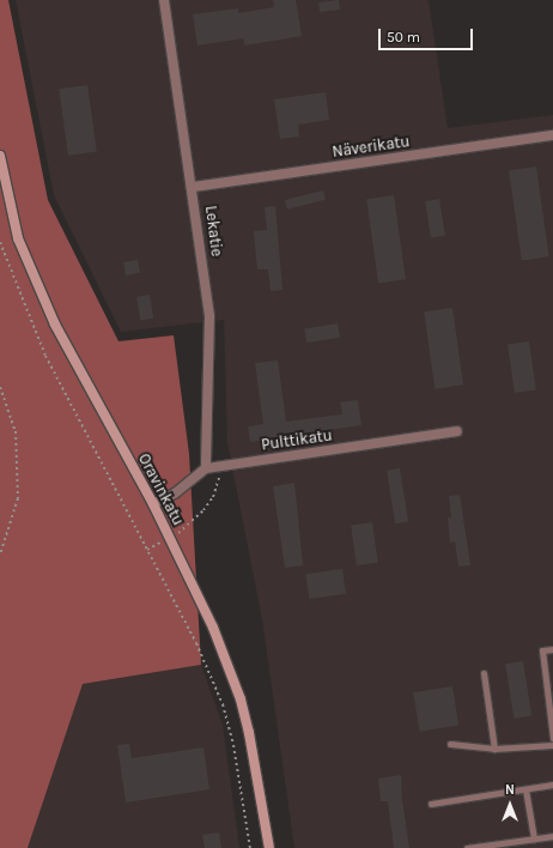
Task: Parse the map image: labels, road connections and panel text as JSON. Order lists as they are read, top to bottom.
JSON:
{
  "streets": {
    "street": [
      "Näverikatu",
      "Lekatie",
      "Pulttikatu",
      "Oravinkatu"
    ]
  },
  "crossings": [
    ["Näverikatu", "Lekatie"],
    ["Lekatie", "Pulttikatu"],
    ["Pulttikatu", "Oravinkatu"]
  ],
  "scale_bar": "50 m",
  "north": "top"
}
